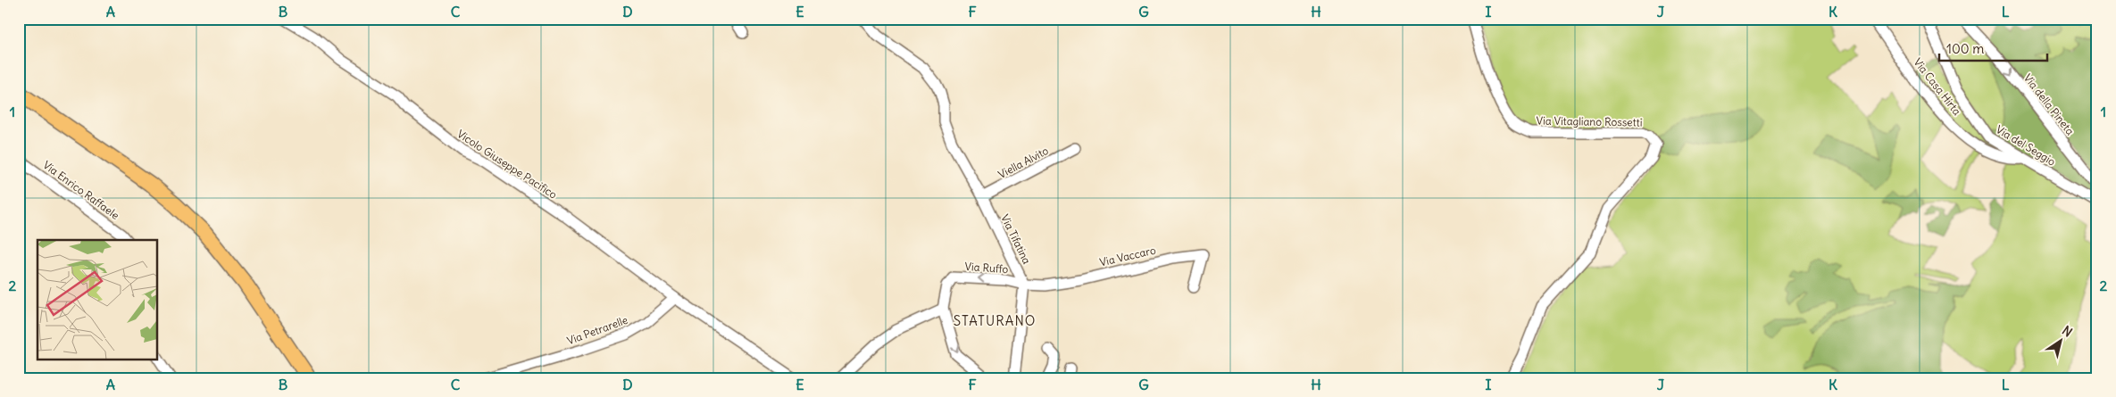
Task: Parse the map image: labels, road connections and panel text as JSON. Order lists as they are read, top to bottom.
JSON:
{
  "streets": {
    "street": [
      "Via Casa Hirta",
      "Via della Pineta",
      "Via Vitagliano Rossetti",
      "Via del Seggio",
      "Viella Alvito",
      "Vicolo Giuseppe Pacifico",
      "Via Enrico Raffaele",
      "Via Tifatina",
      "Via Vaccaro",
      "Via Ruffo",
      "Via Petrarelle"
    ]
  },
  "crossings": [
    ["Via Casa Hirta", "Via del Seggio"],
    ["Viella Alvito", "Via Tifatina"],
    ["Vicolo Giuseppe Pacifico", "Via Petrarelle"],
    ["Via Tifatina", "Via Vaccaro"],
    ["Via Tifatina", "Via Ruffo"],
    ["Via Vaccaro", "Via Ruffo"]
  ],
  "one_way": ["Via della Pineta", "Via Ruffo"],
  "districts": ["STATURANO"],
  "scale_bar": "100 m",
  "north": "top right",
  "grid": {
    "columns": [
      "A",
      "B",
      "C",
      "D",
      "E",
      "F",
      "G",
      "H",
      "I",
      "J",
      "K",
      "L"
    ],
    "rows": ["1", "2"]
  }
}
